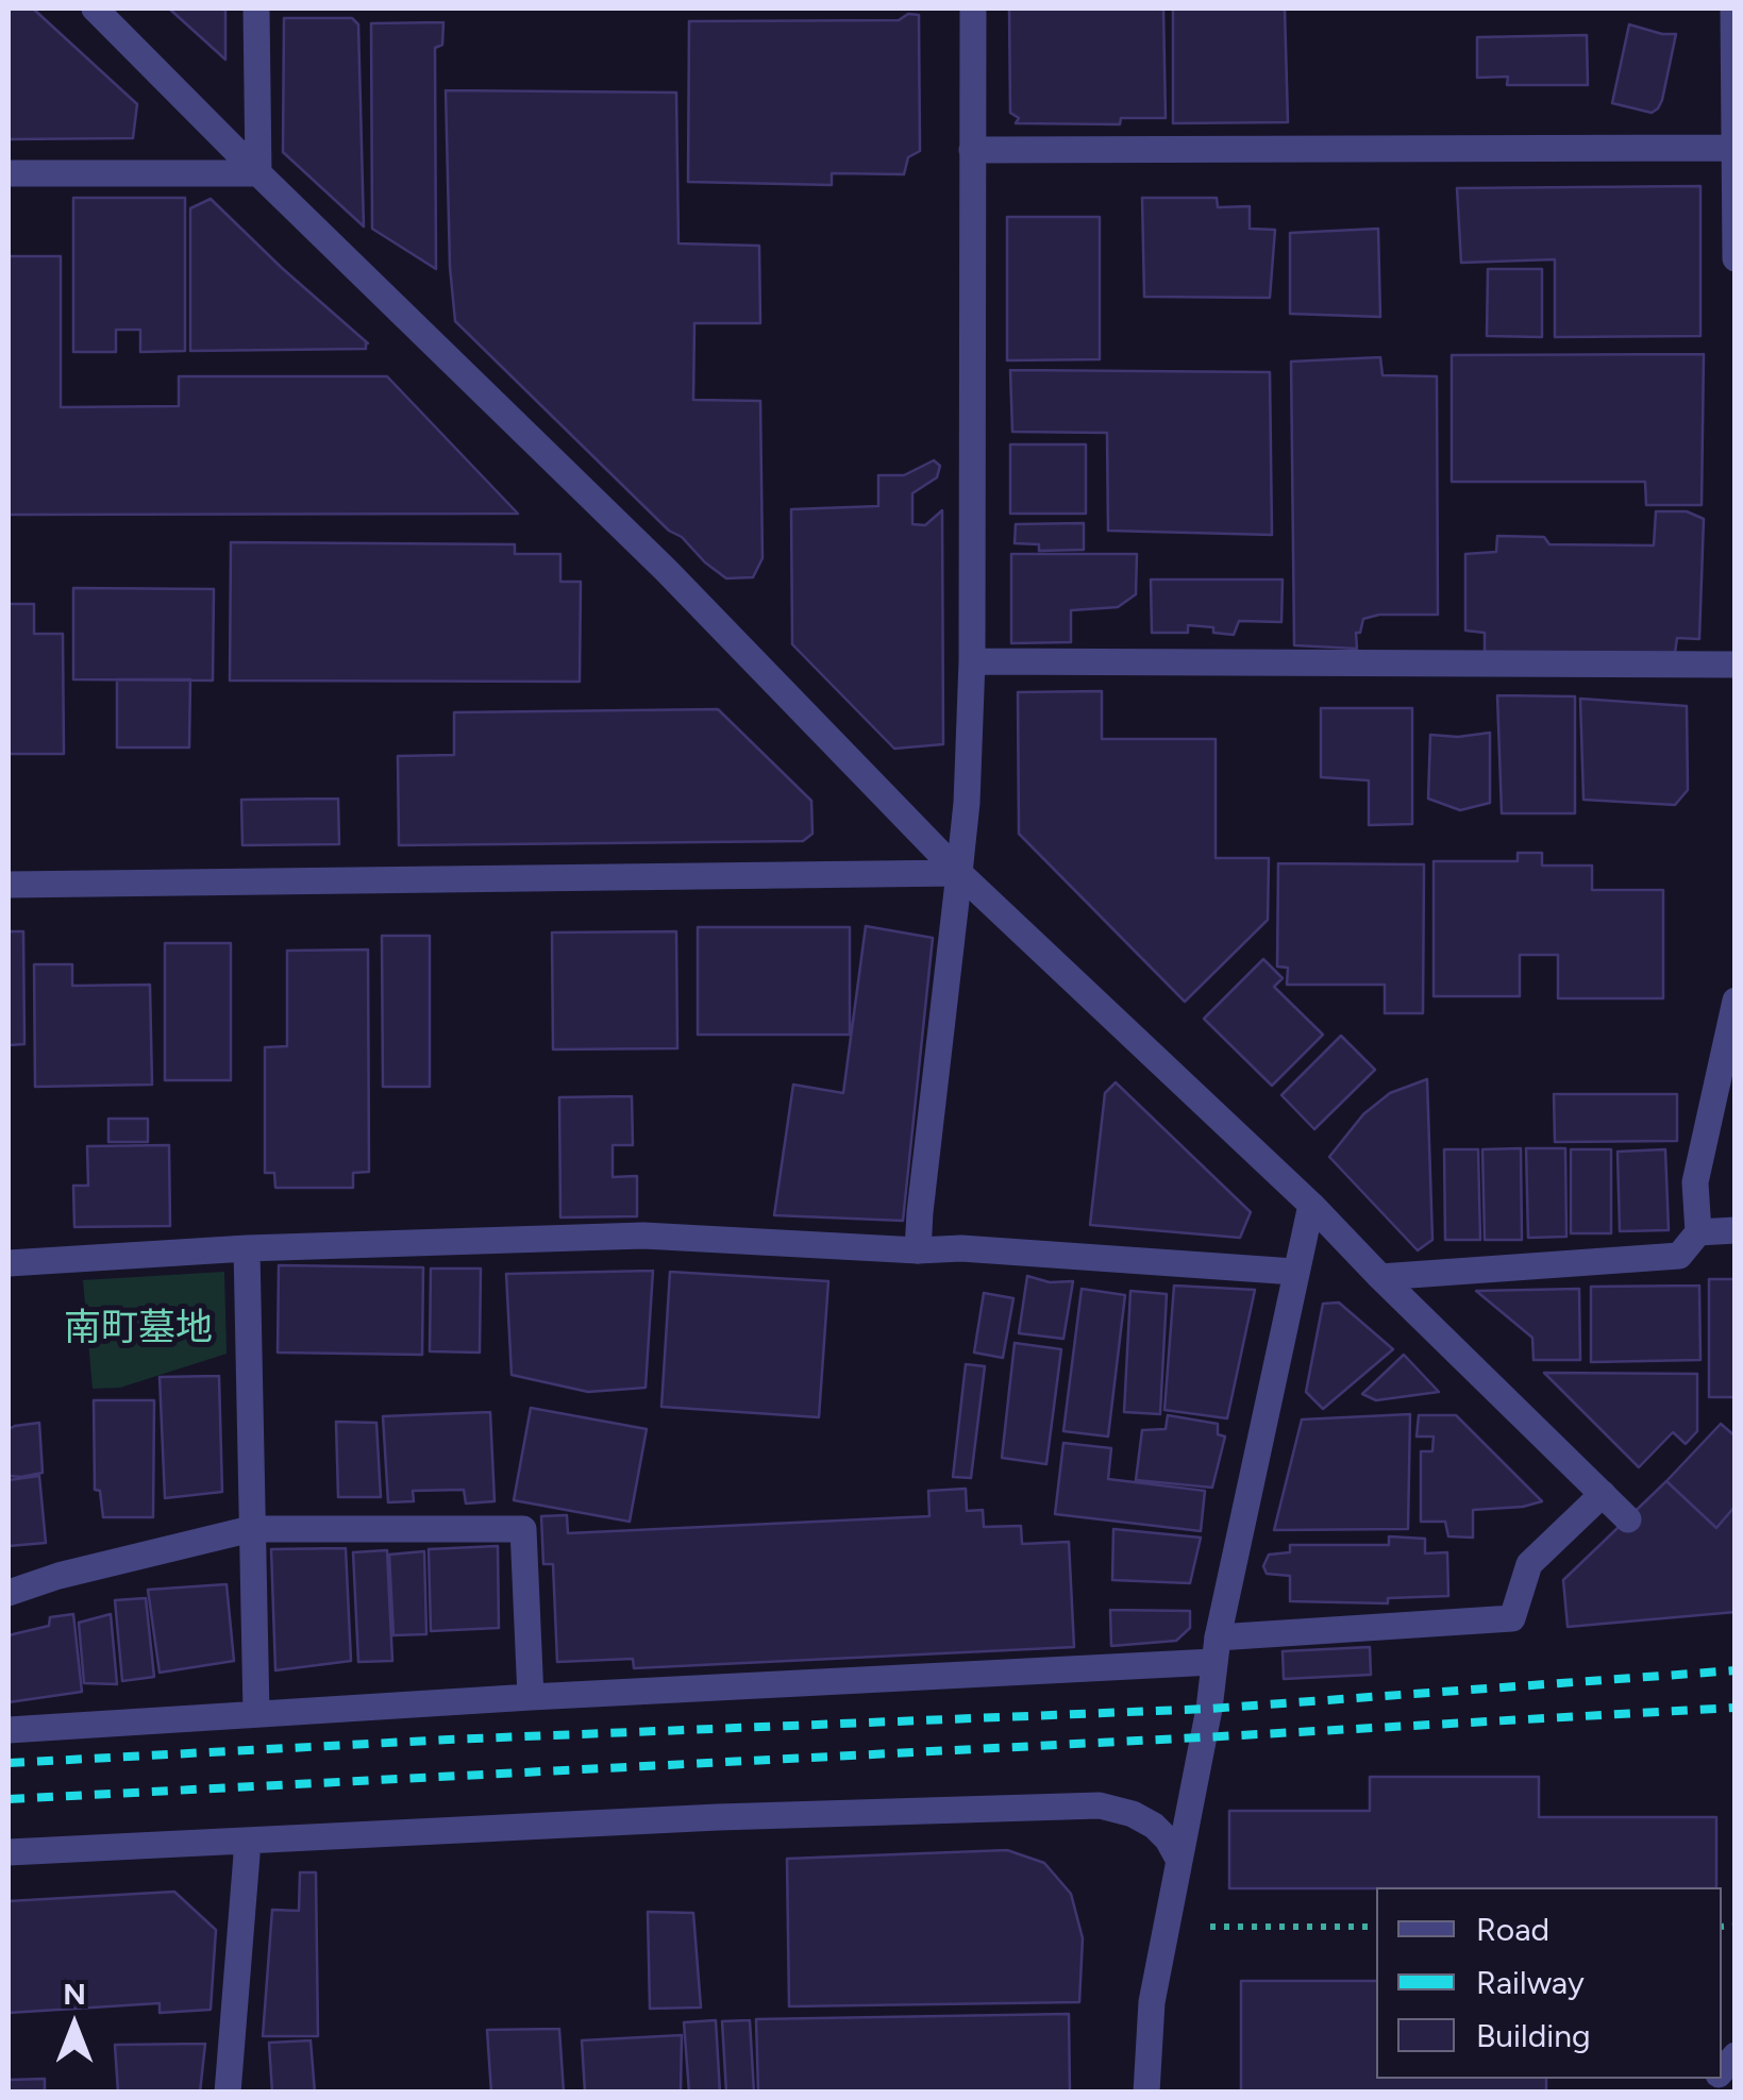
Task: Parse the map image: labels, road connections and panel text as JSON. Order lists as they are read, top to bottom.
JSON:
{
  "parks": ["南町墓地"],
  "legend": ["Road", "Railway", "Building"],
  "north": "top"
}
